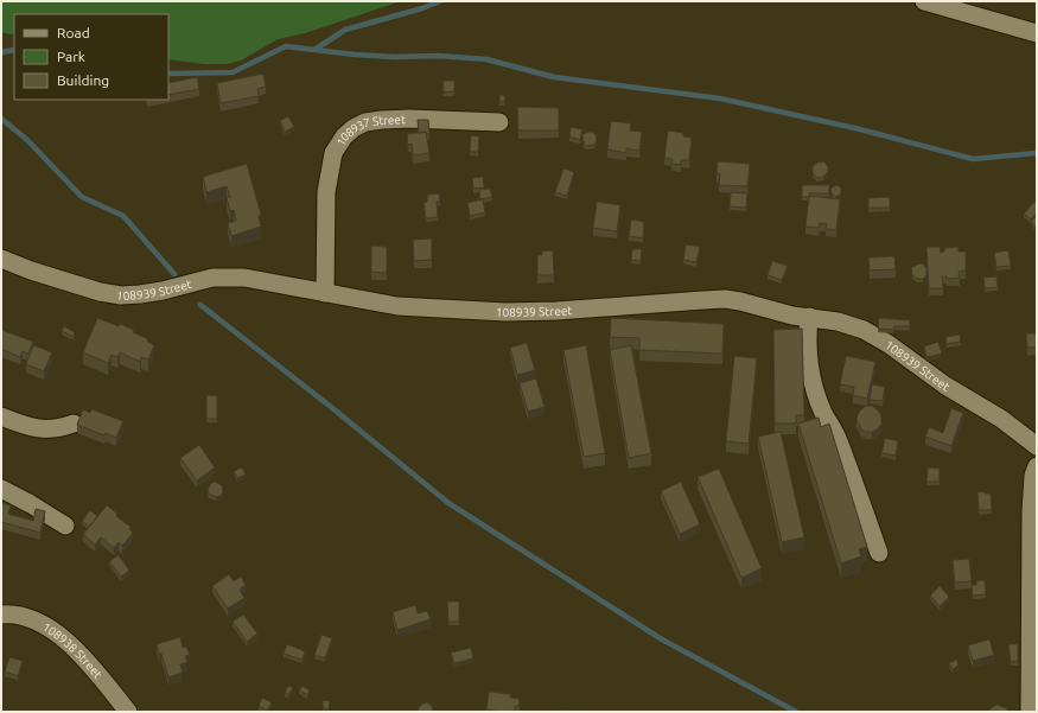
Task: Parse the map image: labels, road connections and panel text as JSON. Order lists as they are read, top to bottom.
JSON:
{
  "streets": {
    "street": ["108937 Street", "108939 Street", "108938 Street"]
  },
  "crossings": [
    ["108937 Street", "108939 Street"]
  ],
  "legend": ["Road", "Park", "Building"]
}
